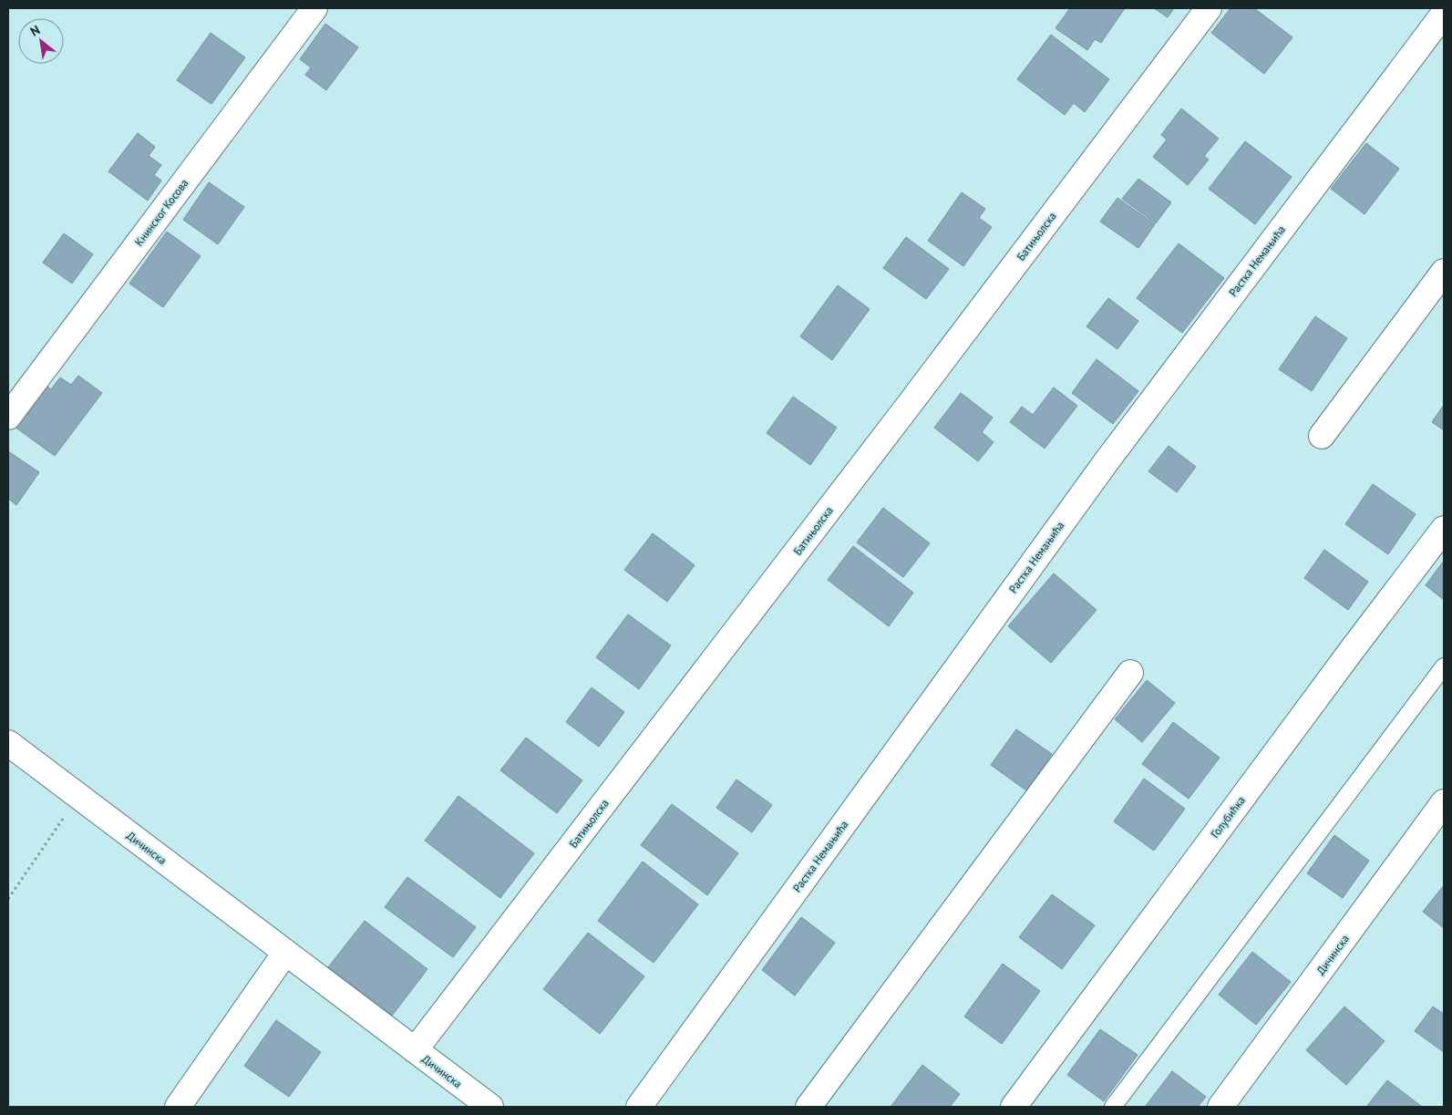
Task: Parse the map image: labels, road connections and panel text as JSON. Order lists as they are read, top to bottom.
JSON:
{
  "streets": {
    "street": [
      "Книнског Косова",
      "Батињолска",
      "Растка Немањића",
      "Голубићка",
      "Дичинска"
    ]
  },
  "crossings": [
    ["Батињолска", "Дичинска"]
  ],
  "north": "top left"
}
